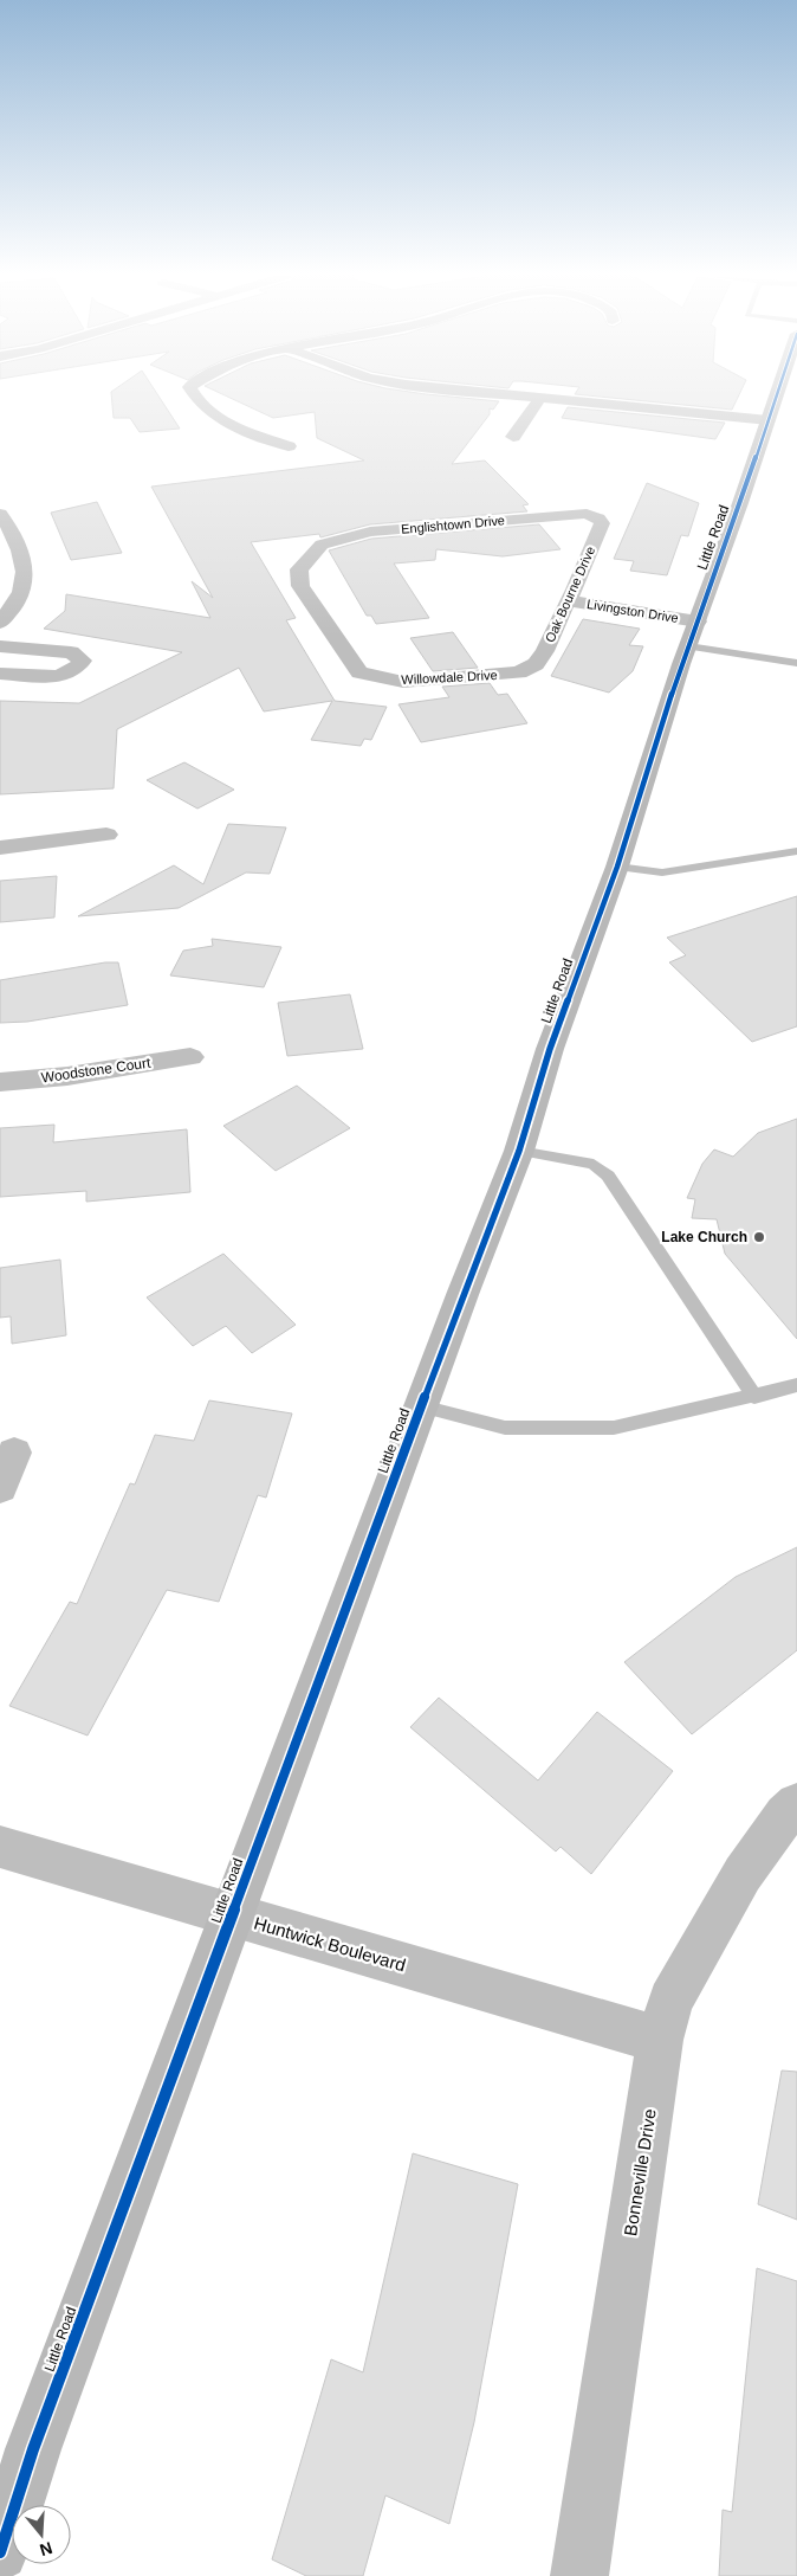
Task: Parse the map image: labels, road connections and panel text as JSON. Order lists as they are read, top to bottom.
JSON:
{
  "streets": {
    "street": [
      "Englishtown Drive",
      "Little Road",
      "Oak Bourne Drive",
      "Livingston Drive",
      "Willowdale Drive",
      "Woodstone Court",
      "Huntwick Boulevard",
      "Bonneville Drive"
    ]
  },
  "crossings": [
    ["Englishtown Drive", "Oak Bourne Drive"],
    ["Englishtown Drive", "Willowdale Drive"],
    ["Little Road", "Livingston Drive"],
    ["Little Road", "Huntwick Boulevard"],
    ["Oak Bourne Drive", "Livingston Drive"],
    ["Oak Bourne Drive", "Willowdale Drive"],
    ["Huntwick Boulevard", "Bonneville Drive"]
  ],
  "places": ["Lake Church"],
  "north": "bottom"
}
